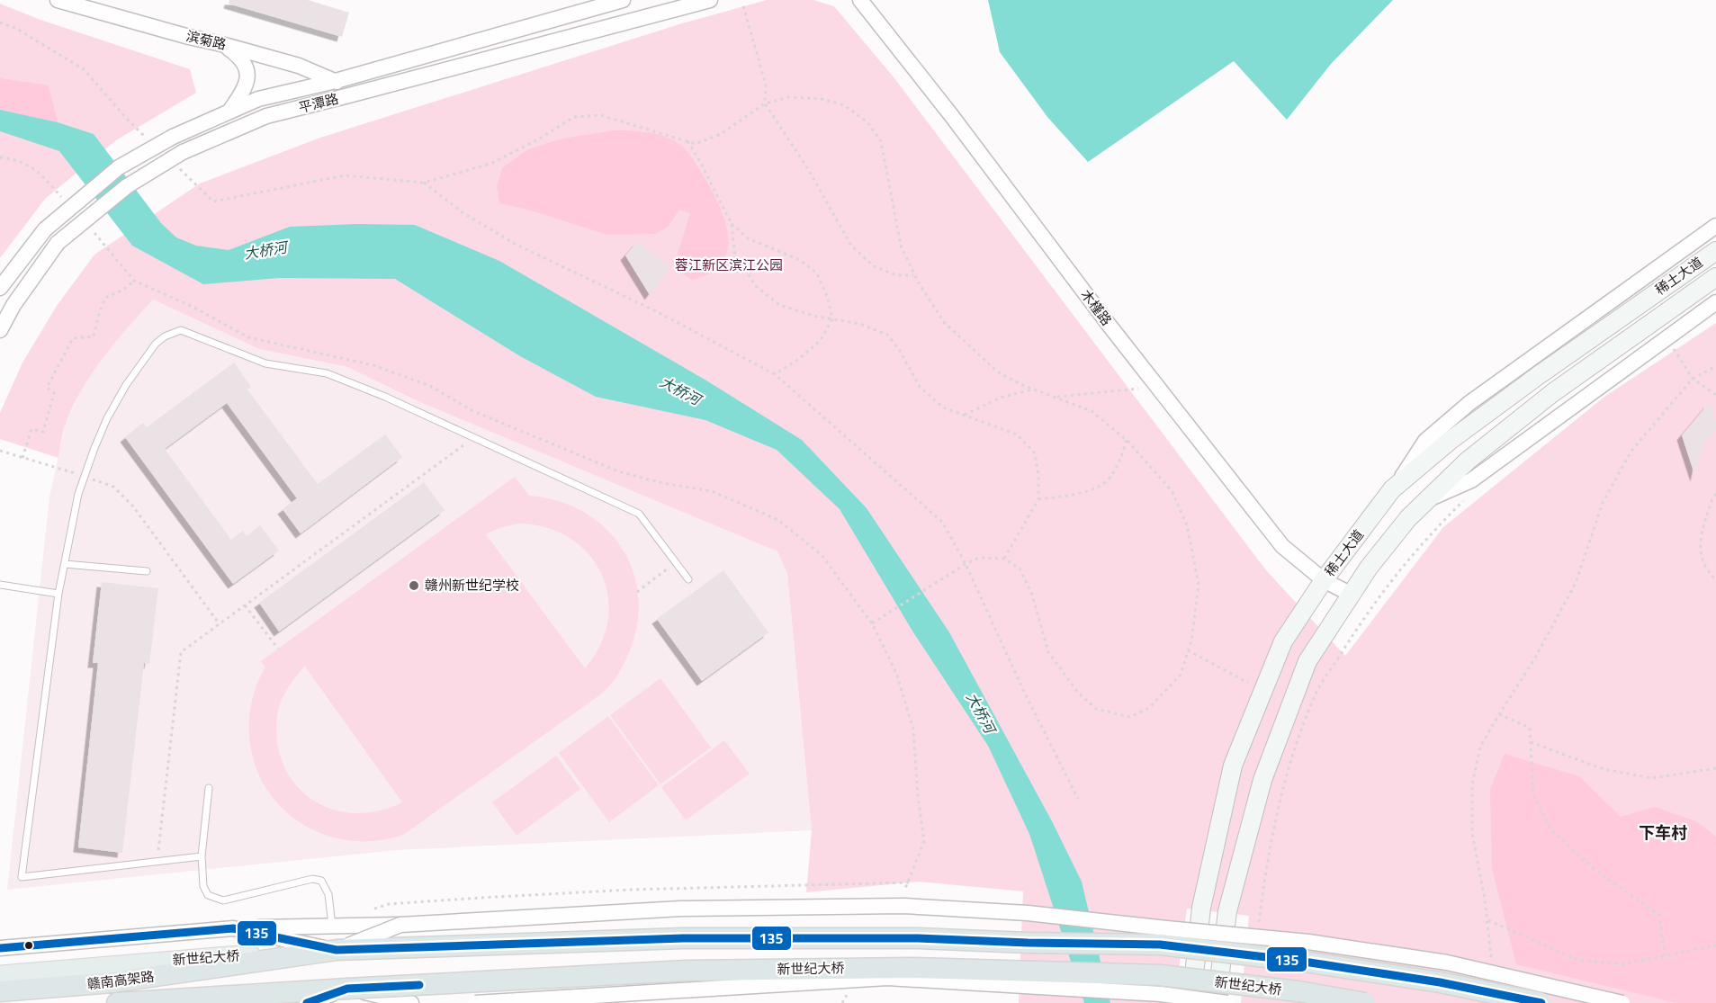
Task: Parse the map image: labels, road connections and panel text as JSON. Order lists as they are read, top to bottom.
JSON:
{
  "streets": {
    "highway": ["新世纪大桥", "赣南高架路"],
    "main road": ["稀土大道"],
    "street": ["滨菊路", "平潭路", "木槿路"]
  },
  "crossings": [
    ["滨菊路", "平潭路"],
    ["稀土大道", "木槿路"],
    ["新世纪大桥", "赣南高架路"]
  ],
  "districts": ["下车村"],
  "water": ["大桥河"],
  "parks": ["蓉江新区滨江公园"],
  "places": ["赣州新世纪学校"],
  "lines": ["transit line 135"]
}
